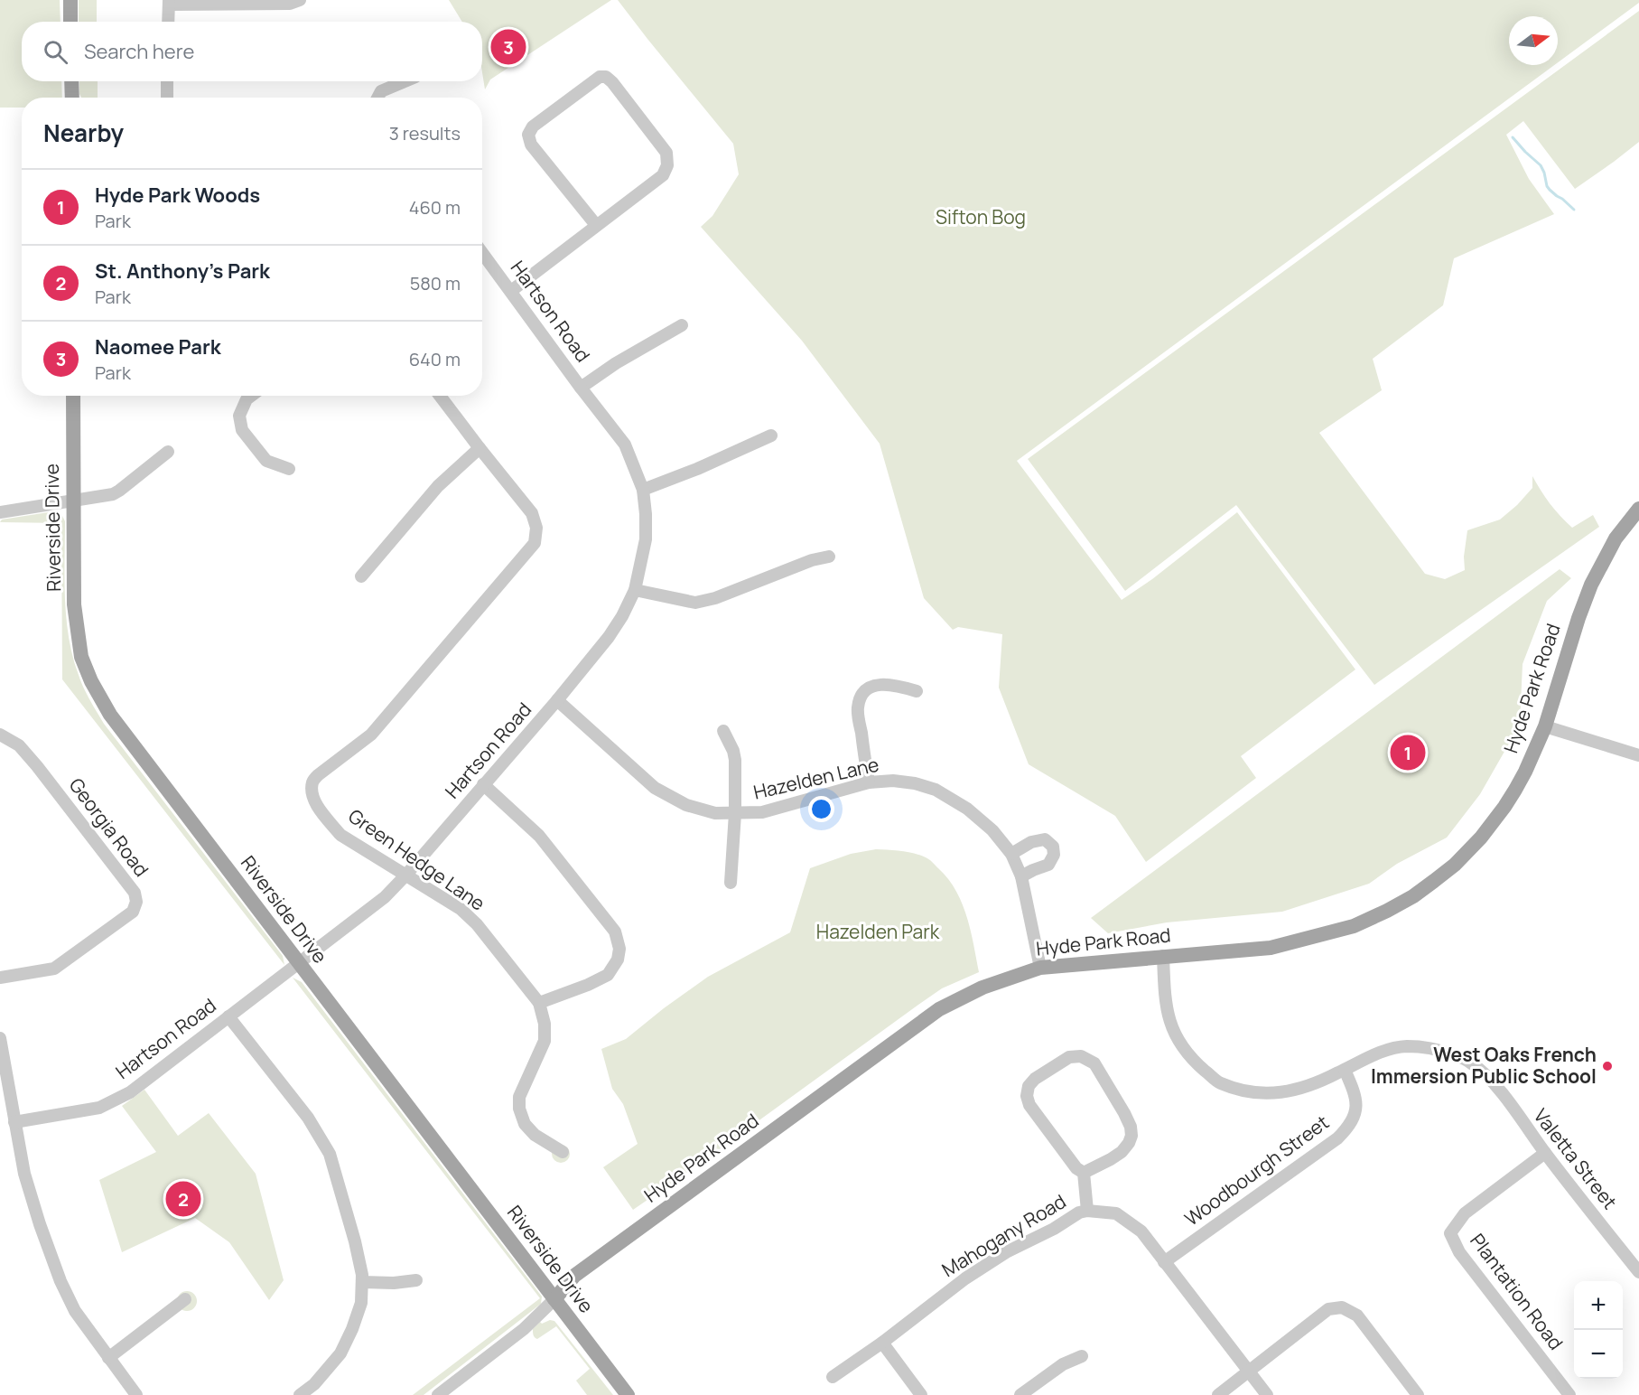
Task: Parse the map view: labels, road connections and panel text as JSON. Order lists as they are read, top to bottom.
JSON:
{
  "streets": {
    "main road": ["Riverside Drive", "Hyde Park Road"],
    "street": [
      "Hartson Road",
      "Hazelden Lane",
      "Georgia Road",
      "Green Hedge Lane",
      "Valetta Street",
      "Woodbourgh Street",
      "Mahogany Road",
      "Plantation Road"
    ]
  },
  "crossings": [
    ["Hartson Road", "Riverside Drive"],
    ["Hartson Road", "Hazelden Lane"],
    ["Hartson Road", "Green Hedge Lane"],
    ["Riverside Drive", "Hyde Park Road"],
    ["Hyde Park Road", "Hazelden Lane"],
    ["Hyde Park Road", "Valetta Street"],
    ["Valetta Street", "Woodbourgh Street"],
    ["Valetta Street", "Plantation Road"],
    ["Woodbourgh Street", "Mahogany Road"]
  ],
  "parks": ["Sifton Bog", "Hazelden Park"],
  "places": ["West Oaks French Immersion Public School"],
  "north": "right",
  "page": {
    "search": "Search here",
    "pins": ["3", "1", "2"],
    "heading": ["Nearby", "3 results"],
    "list": [
      {
        "mark": "1",
        "name": "Hyde Park Woods",
        "note": "Park",
        "value": "460 m"
      },
      {
        "mark": "2",
        "name": "St. Anthony's Park",
        "note": "Park",
        "value": "580 m"
      },
      {
        "mark": "3",
        "name": "Naomee Park",
        "note": "Park",
        "value": "640 m"
      }
    ],
    "map_buttons": ["+", "−"]
  }
}
